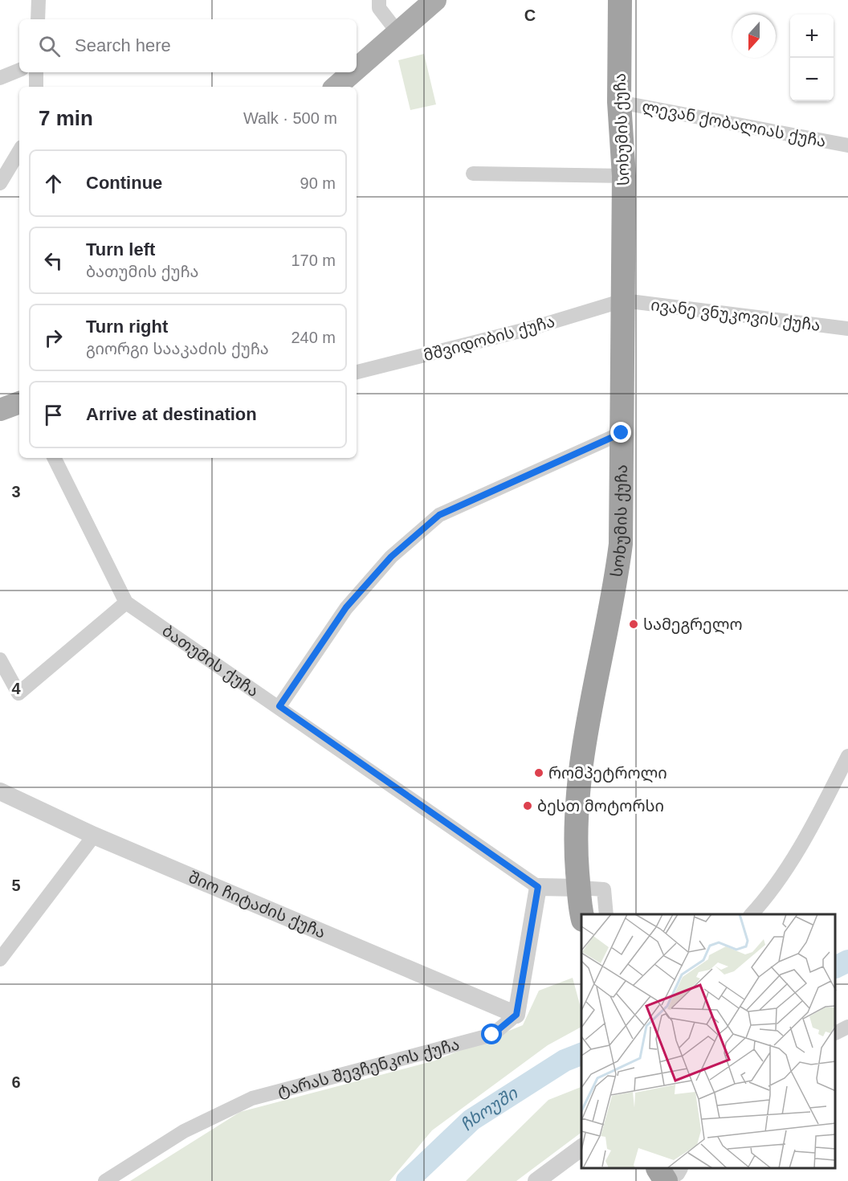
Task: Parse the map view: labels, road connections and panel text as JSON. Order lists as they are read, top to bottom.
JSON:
{
  "streets": {
    "highway": ["სოხუმის ქუჩა"],
    "street": [
      "ლევან ქობალიას ქუჩა",
      "ივანე ვნუკოვის ქუჩა",
      "მშვიდობის ქუჩა",
      "ბათუმის ქუჩა",
      "შიო ჩიტაძის ქუჩა",
      "ტარას შევჩენკოს ქუჩა"
    ]
  },
  "crossings": [
    ["ლევან ქობალიას ქუჩა", "სოხუმის ქუჩა"],
    ["სოხუმის ქუჩა", "ივანე ვნუკოვის ქუჩა"],
    ["სოხუმის ქუჩა", "მშვიდობის ქუჩა"],
    ["ივანე ვნუკოვის ქუჩა", "მშვიდობის ქუჩა"],
    ["შიო ჩიტაძის ქუჩა", "ტარას შევჩენკოს ქუჩა"]
  ],
  "water": ["ჩხოუში"],
  "places": ["სამეგრელო", "რომპეტროლი", "ბესთ მოტორსი"],
  "north": "bottom",
  "page": {
    "map_buttons": ["+", "−"],
    "search": "Search here",
    "heading": ["7 min", "Walk · 500 m"],
    "list": [
      ["Continue", "90 m"],
      ["Turn left", "ბათუმის ქუჩა", "170 m"],
      ["Turn right", "გიორგი სააკაძის ქუჩა", "240 m"],
      "Arrive at destination"
    ]
  },
  "grid": {
    "columns": ["C"],
    "rows": [
      "3",
      "4",
      "5",
      "6"
    ]
  }
}
